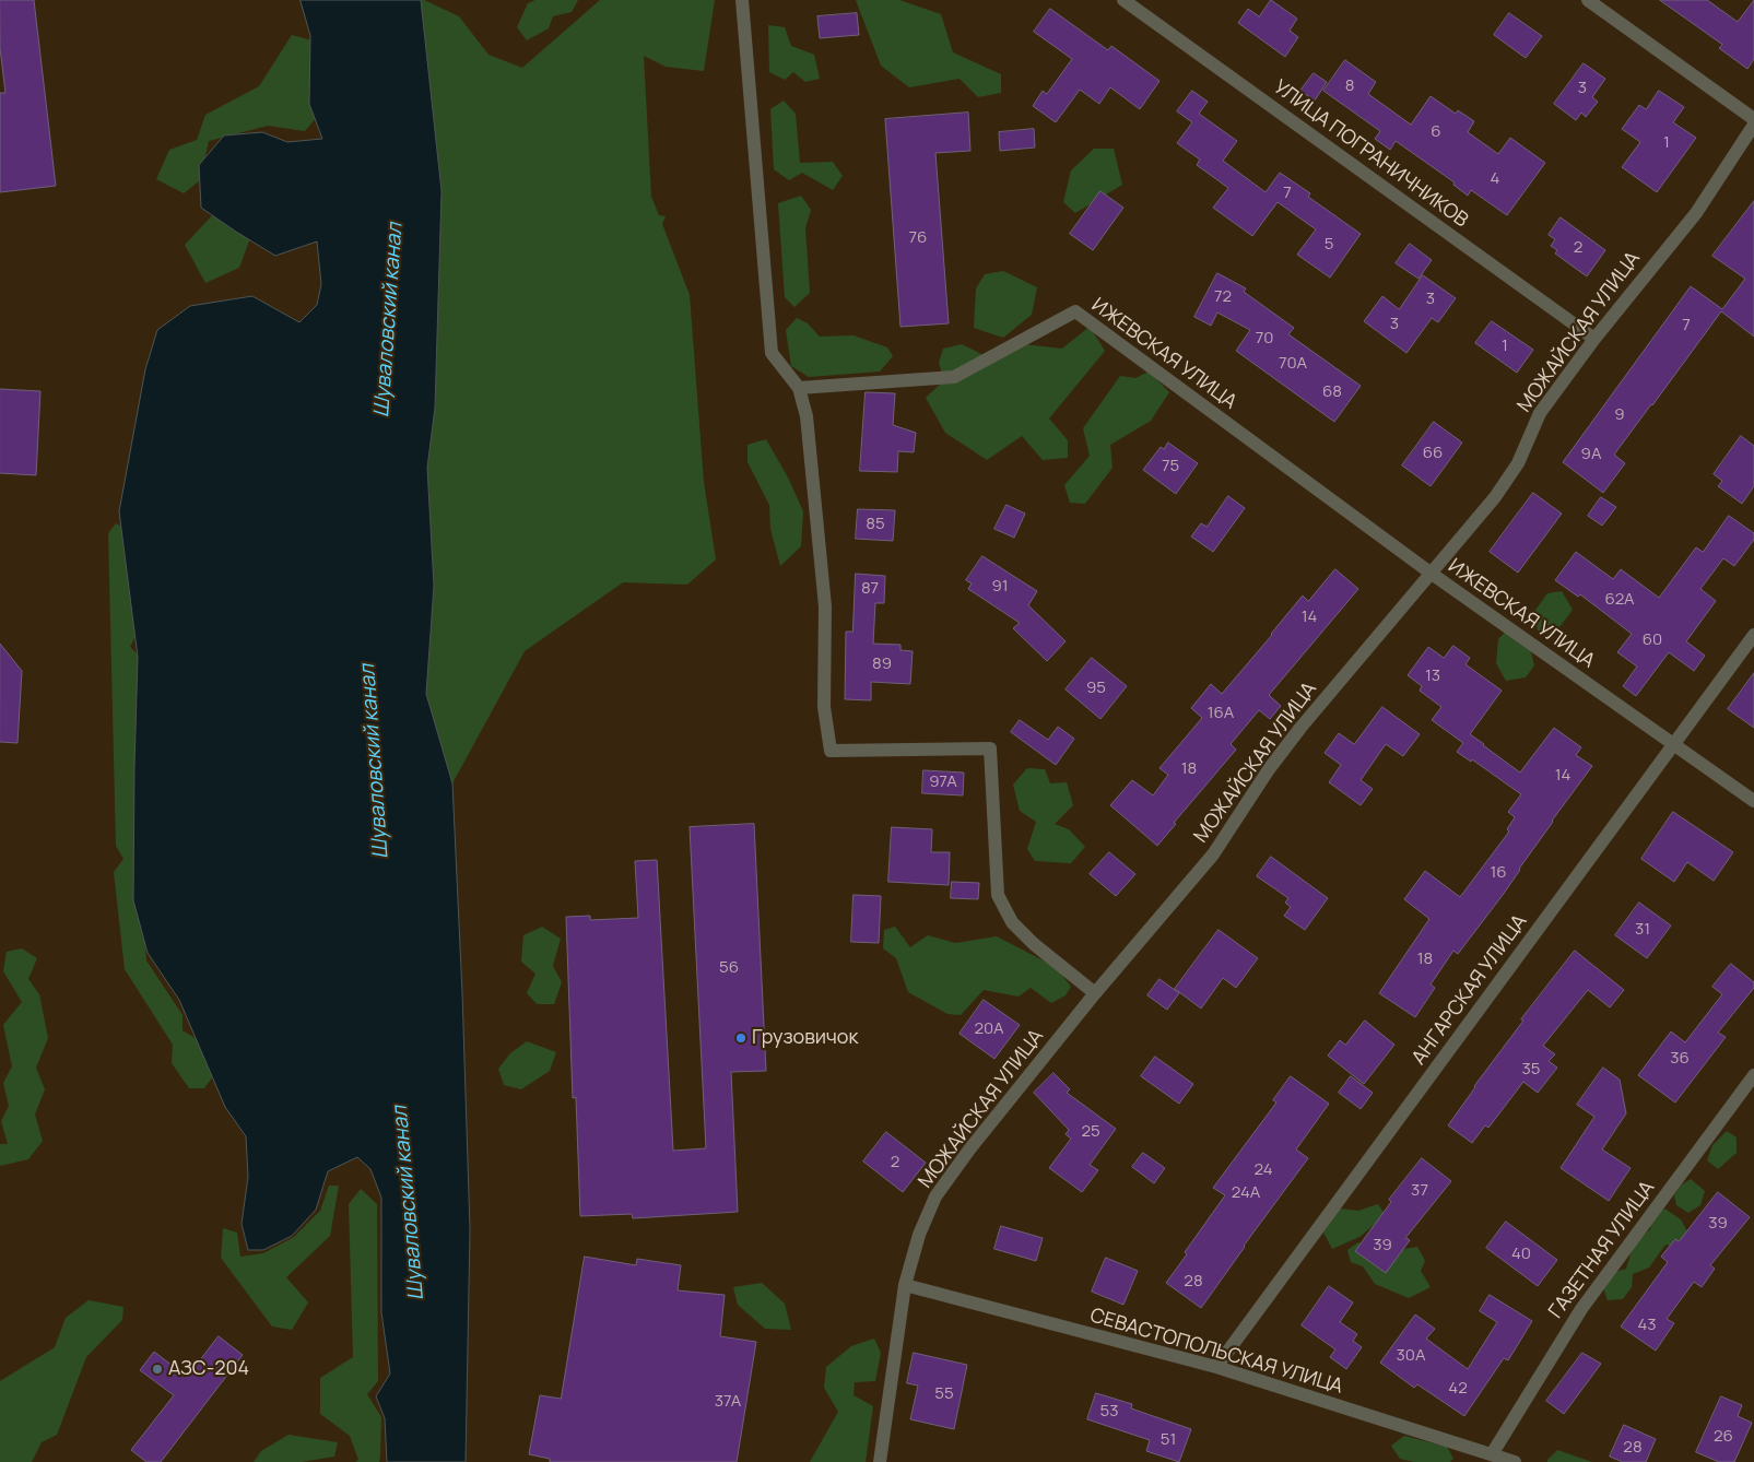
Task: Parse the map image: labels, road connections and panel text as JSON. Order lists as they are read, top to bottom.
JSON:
{
  "streets": {
    "street": [
      "УЛИЦА ПОГРАНИЧНИКОВ",
      "МОЖАЙСКАЯ УЛИЦА",
      "ИЖЕВСКАЯ УЛИЦА",
      "АНГАРСКАЯ УЛИЦА",
      "ГАЗЕТНАЯ УЛИЦА",
      "СЕВАСТОПОЛЬСКАЯ УЛИЦА"
    ]
  },
  "crossings": [
    ["УЛИЦА ПОГРАНИЧНИКОВ", "МОЖАЙСКАЯ УЛИЦА"],
    ["МОЖАЙСКАЯ УЛИЦА", "ИЖЕВСКАЯ УЛИЦА"],
    ["МОЖАЙСКАЯ УЛИЦА", "СЕВАСТОПОЛЬСКАЯ УЛИЦА"],
    ["ИЖЕВСКАЯ УЛИЦА", "АНГАРСКАЯ УЛИЦА"],
    ["АНГАРСКАЯ УЛИЦА", "СЕВАСТОПОЛЬСКАЯ УЛИЦА"],
    ["ГАЗЕТНАЯ УЛИЦА", "СЕВАСТОПОЛЬСКАЯ УЛИЦА"]
  ],
  "water": ["Шуваловский канал"],
  "places": ["Грузовичок", "АЗС-204"],
  "house_numbers": [
    "8",
    "3",
    "6",
    "1",
    "4",
    "7",
    "76",
    "5",
    "2",
    "72",
    "3",
    "3",
    "7",
    "70",
    "1",
    "70А",
    "68",
    "9",
    "66",
    "9А",
    "75",
    "85",
    "91",
    "87",
    "62А",
    "14",
    "60",
    "89",
    "13",
    "95",
    "16А",
    "18",
    "14",
    "97А",
    "16",
    "31",
    "18",
    "56",
    "20А",
    "36",
    "35",
    "25",
    "2",
    "24",
    "37",
    "24А",
    "39",
    "39",
    "40",
    "28",
    "43",
    "30А",
    "42",
    "55",
    "37А",
    "53",
    "26",
    "51",
    "28"
  ]
}
